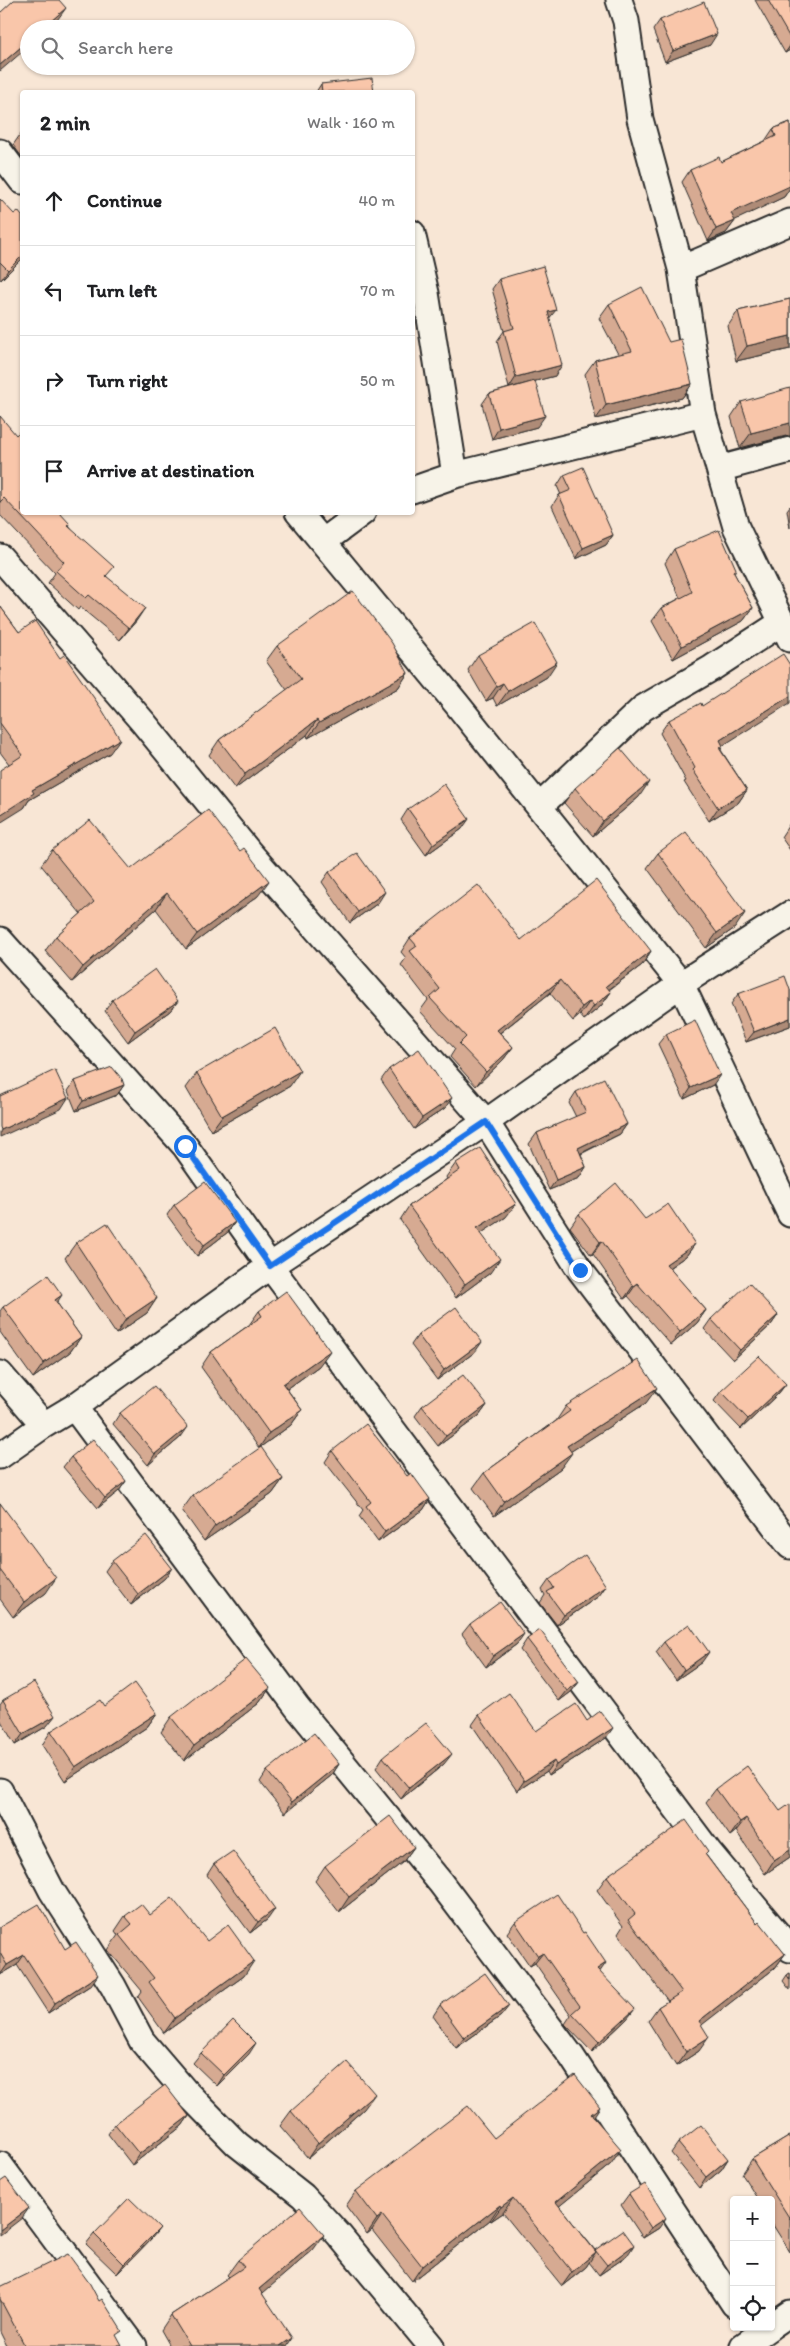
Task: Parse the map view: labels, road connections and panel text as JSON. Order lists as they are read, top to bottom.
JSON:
{
  "page": {
    "search": "Search here",
    "heading": ["2 min", "Walk · 160 m"],
    "list": [
      ["Continue", "40 m"],
      ["Turn left", "70 m"],
      ["Turn right", "50 m"],
      "Arrive at destination"
    ],
    "map_buttons": ["+", "−"]
  }
}
